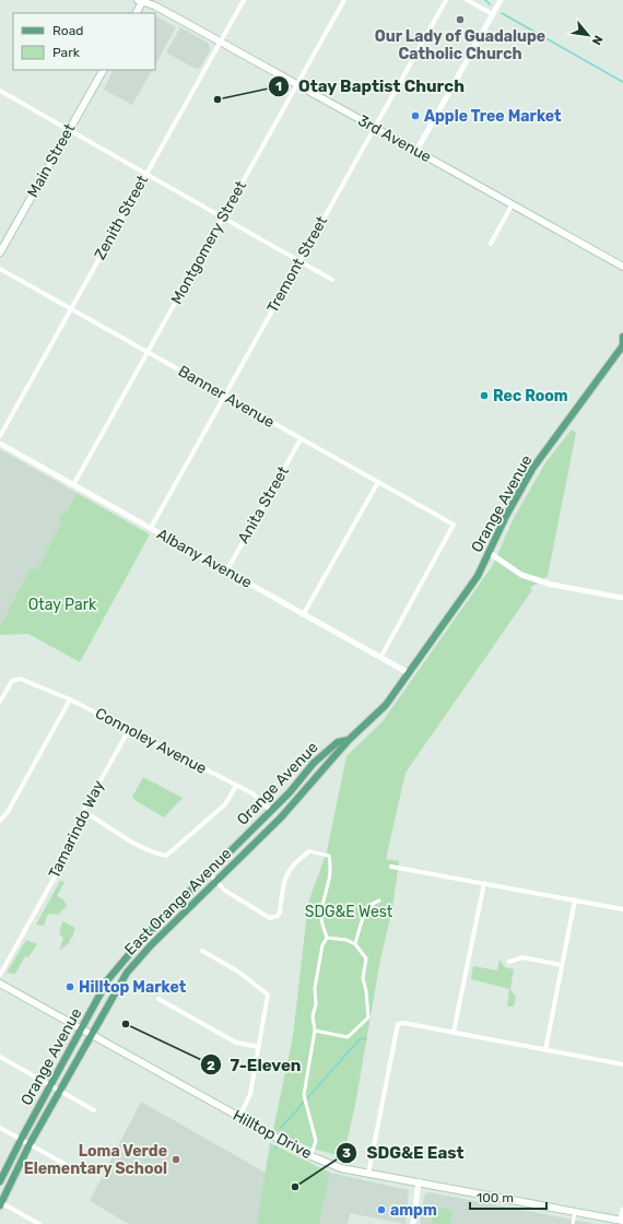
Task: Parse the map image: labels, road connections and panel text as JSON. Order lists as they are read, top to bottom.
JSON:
{
  "streets": {
    "main road": [
      "3rd Avenue",
      "Main Street",
      "Orange Avenue",
      "East Orange Avenue",
      "Hilltop Drive"
    ],
    "street": [
      "Zenith Street",
      "Montgomery Street",
      "Tremont Street",
      "Banner Avenue",
      "Anita Street",
      "Albany Avenue",
      "Connoley Avenue",
      "Tamarindo Way"
    ]
  },
  "crossings": [
    ["3rd Avenue", "Zenith Street"],
    ["3rd Avenue", "Montgomery Street"],
    ["3rd Avenue", "Tremont Street"],
    ["Zenith Street", "Banner Avenue"],
    ["Montgomery Street", "Banner Avenue"],
    ["Montgomery Street", "Albany Avenue"],
    ["Tremont Street", "Banner Avenue"],
    ["Tremont Street", "Albany Avenue"],
    ["Banner Avenue", "Anita Street"],
    ["Banner Avenue", "Albany Avenue"],
    ["Orange Avenue", "Albany Avenue"],
    ["Orange Avenue", "Connoley Avenue"],
    ["Orange Avenue", "East Orange Avenue"],
    ["Orange Avenue", "Hilltop Drive"],
    ["Anita Street", "Albany Avenue"],
    ["Connoley Avenue", "Tamarindo Way"],
    ["East Orange Avenue", "Hilltop Drive"]
  ],
  "parks": ["Otay Park", "SDG&E West"],
  "places": [
    "Our Lady of Guadalupe Catholic Church",
    "Otay Baptist Church",
    "Apple Tree Market",
    "Rec Room",
    "Hilltop Market",
    "7-Eleven",
    "Loma Verde Elementary School",
    "SDG&E East",
    "ampm"
  ],
  "legend": ["Road", "Park"],
  "scale_bar": "100 m",
  "north": "bottom right"
}
